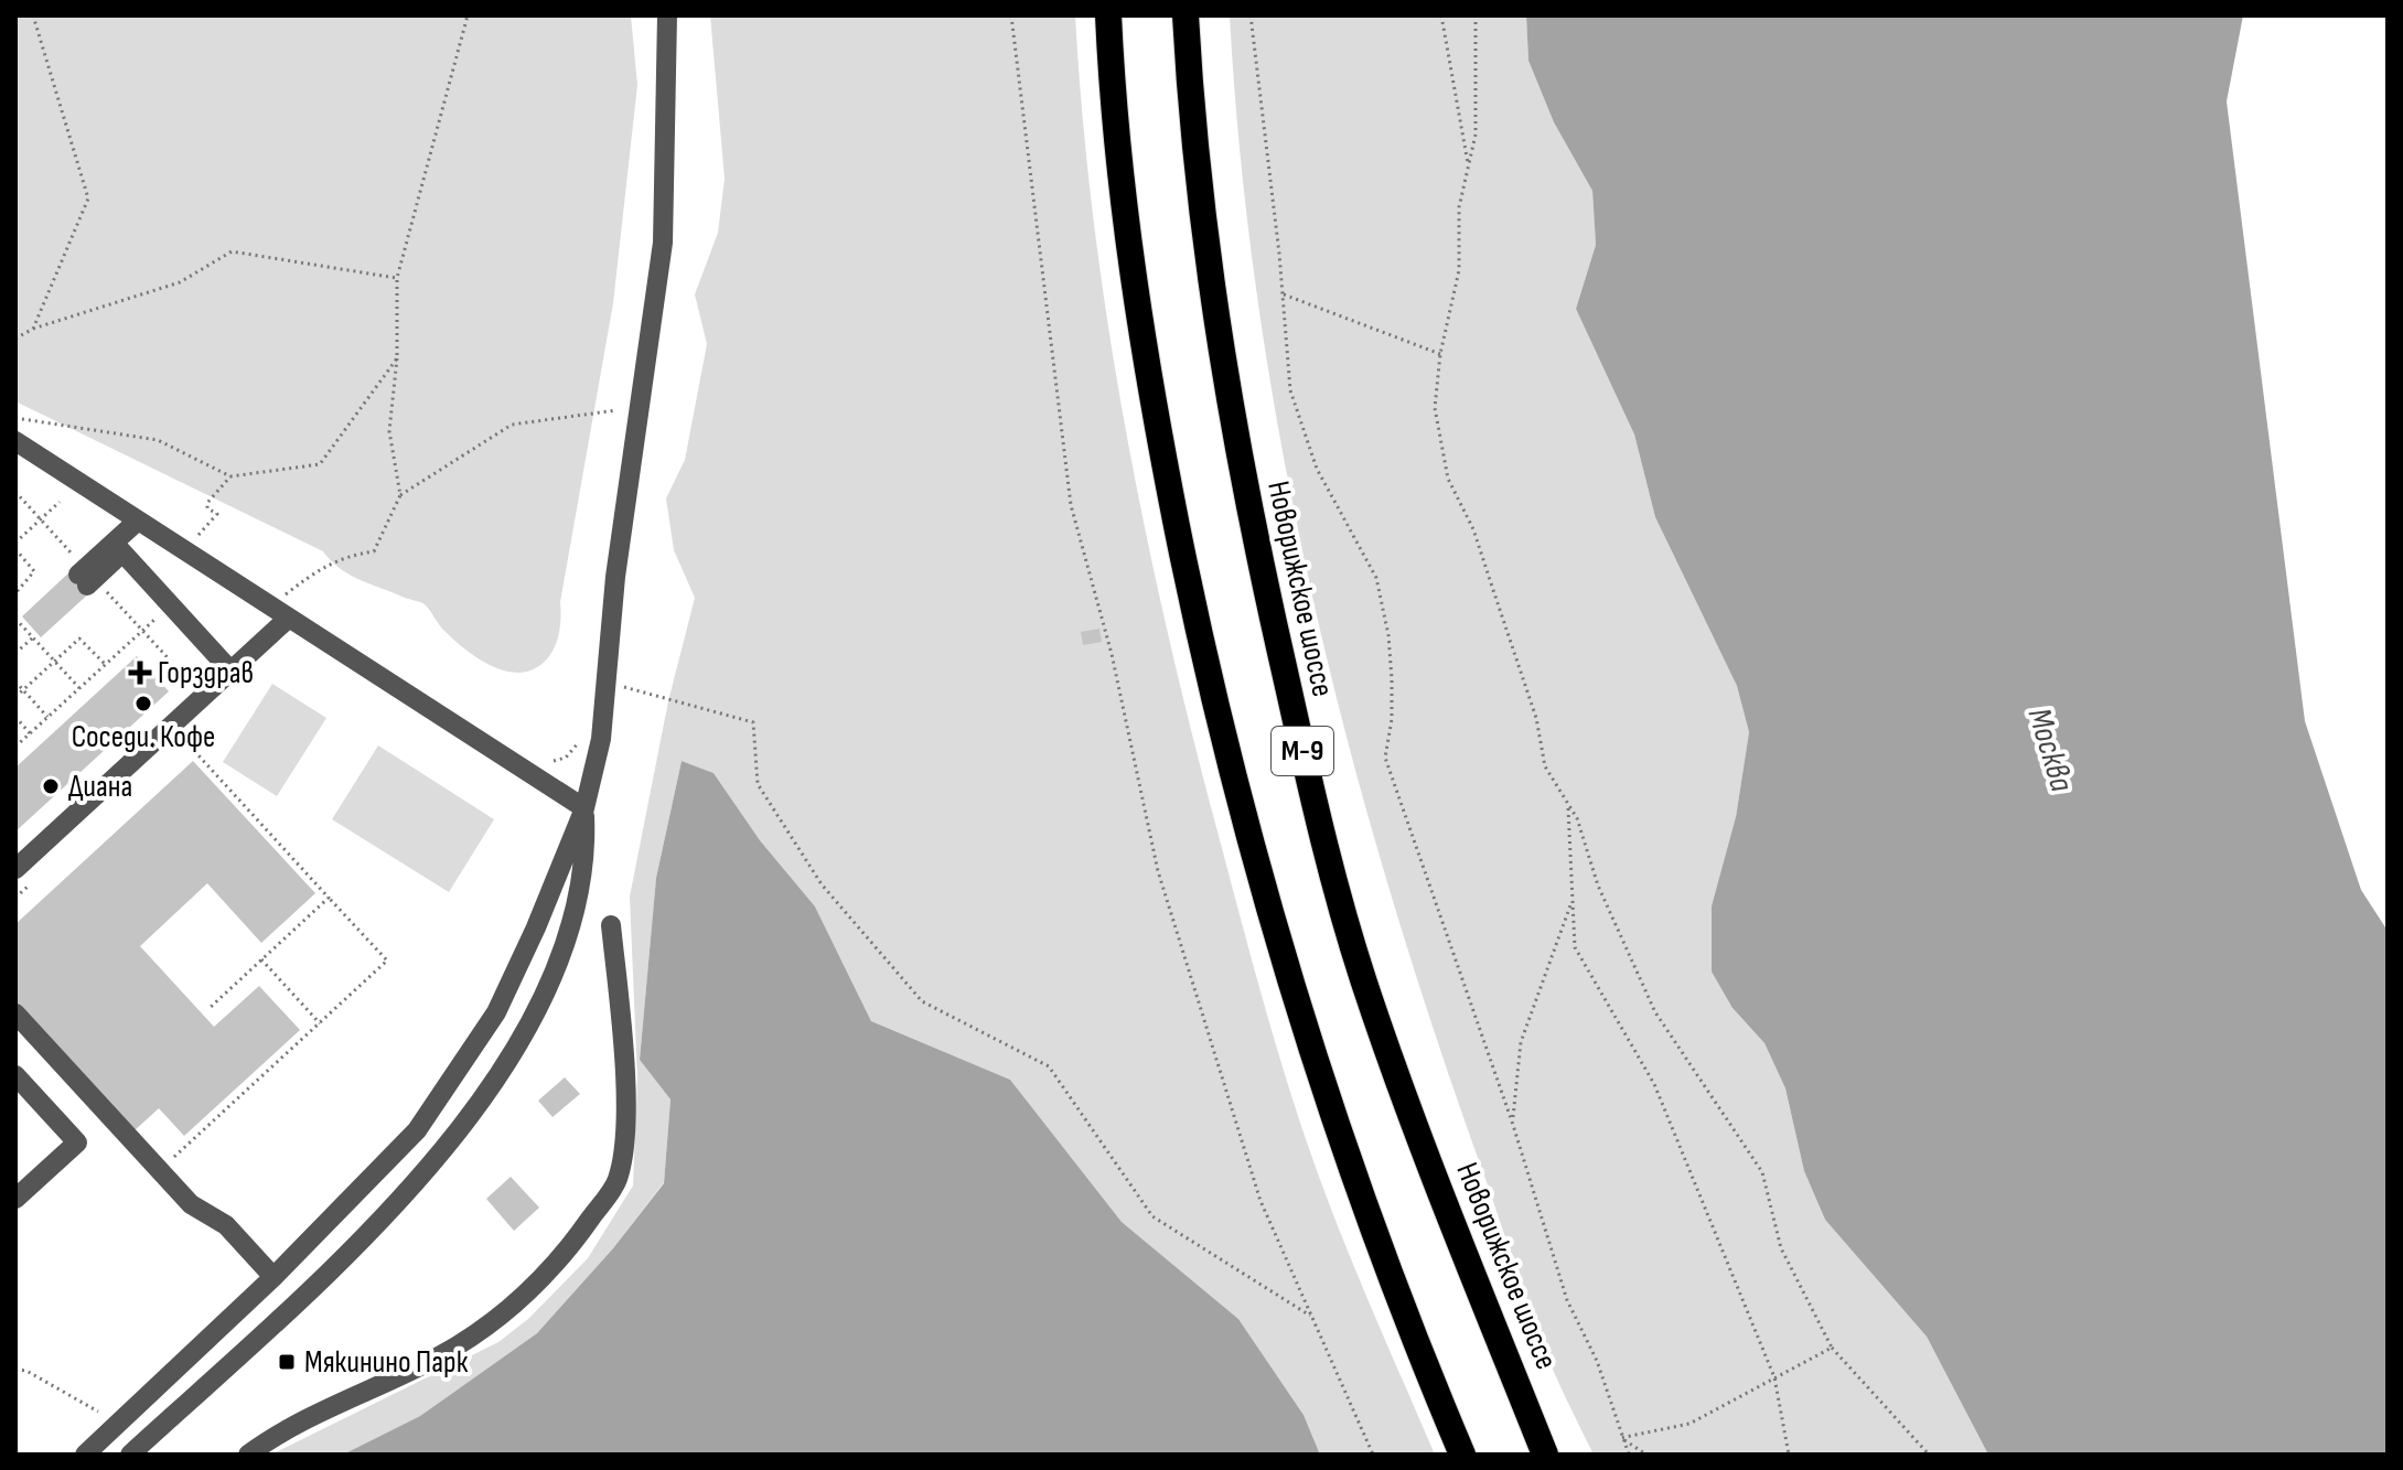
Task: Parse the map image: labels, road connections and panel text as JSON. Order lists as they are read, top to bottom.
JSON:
{
  "streets": {
    "highway": ["Новорижское шоссе", "М-9"]
  },
  "water": ["Москва"],
  "places": {
    "health": ["Горздрав"],
    "other": ["Соседи. Кофе", "Диана"],
    "transit": ["Мякинино Парк"]
  }
}
